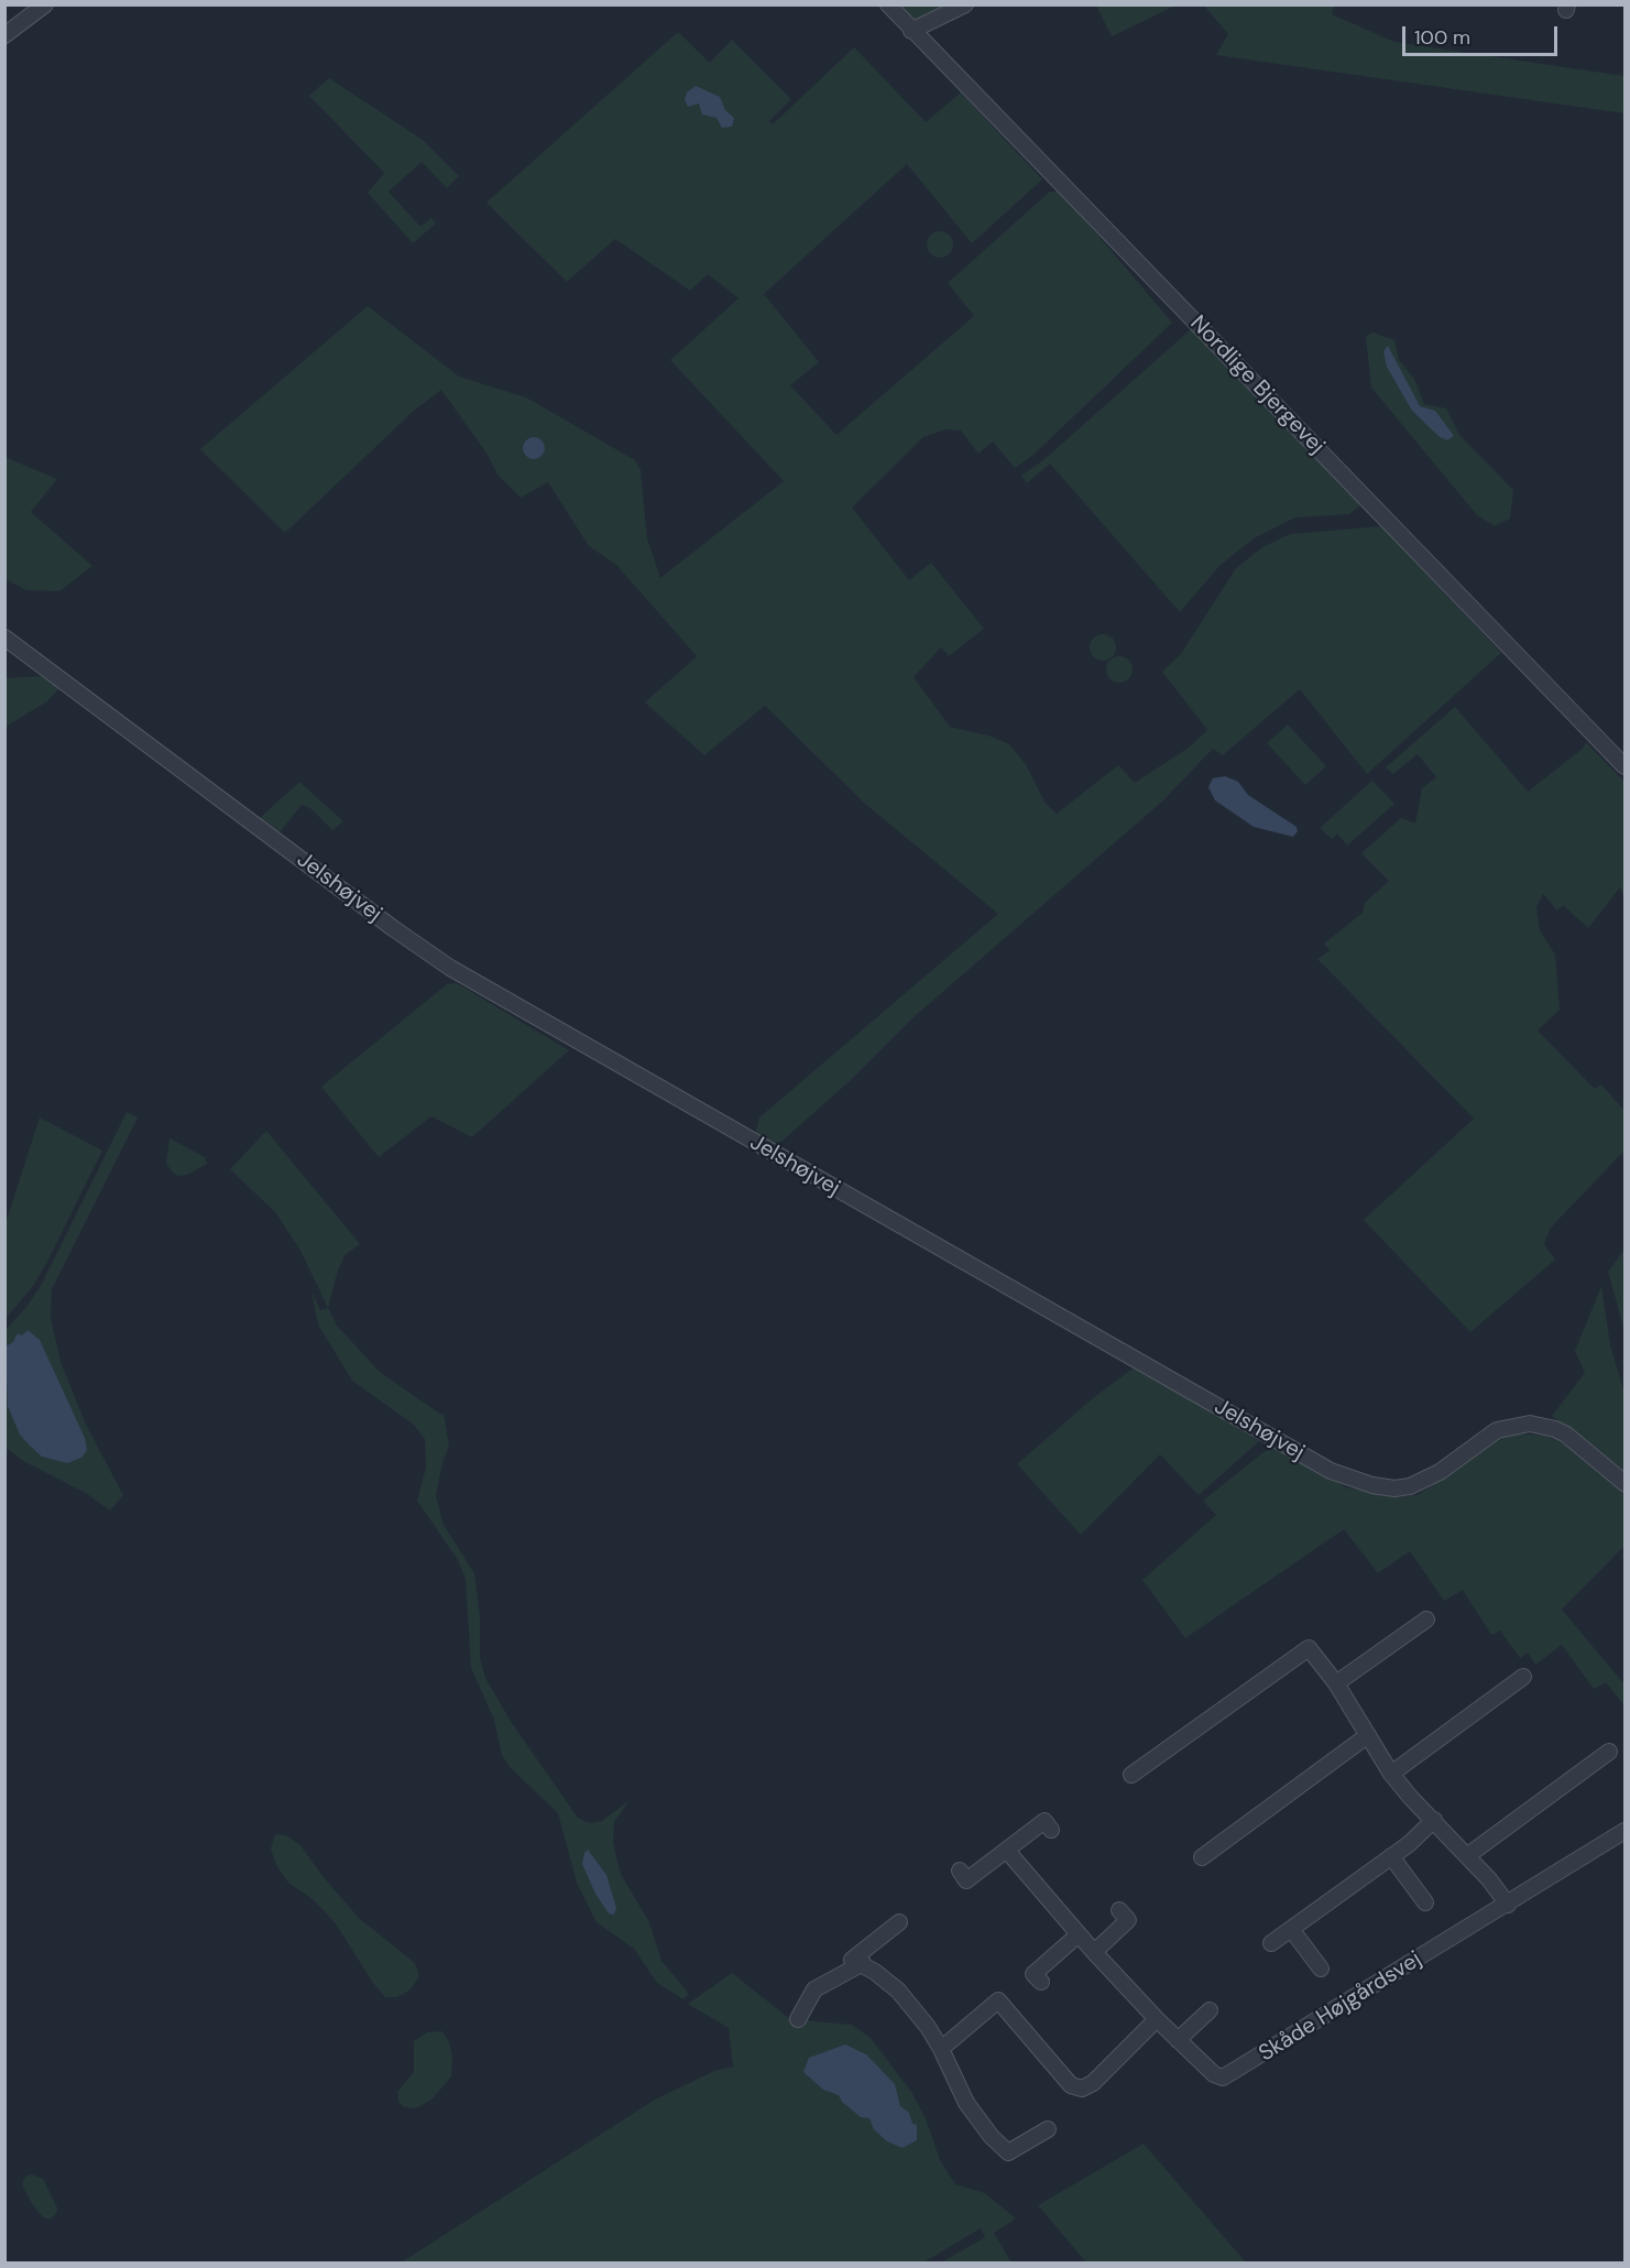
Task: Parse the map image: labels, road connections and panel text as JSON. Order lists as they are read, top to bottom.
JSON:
{
  "streets": {
    "street": ["Nordlige Bjergevej", "Jelshøjvej", "Skåde Højgårdsvej"]
  },
  "scale_bar": "100 m"
}
